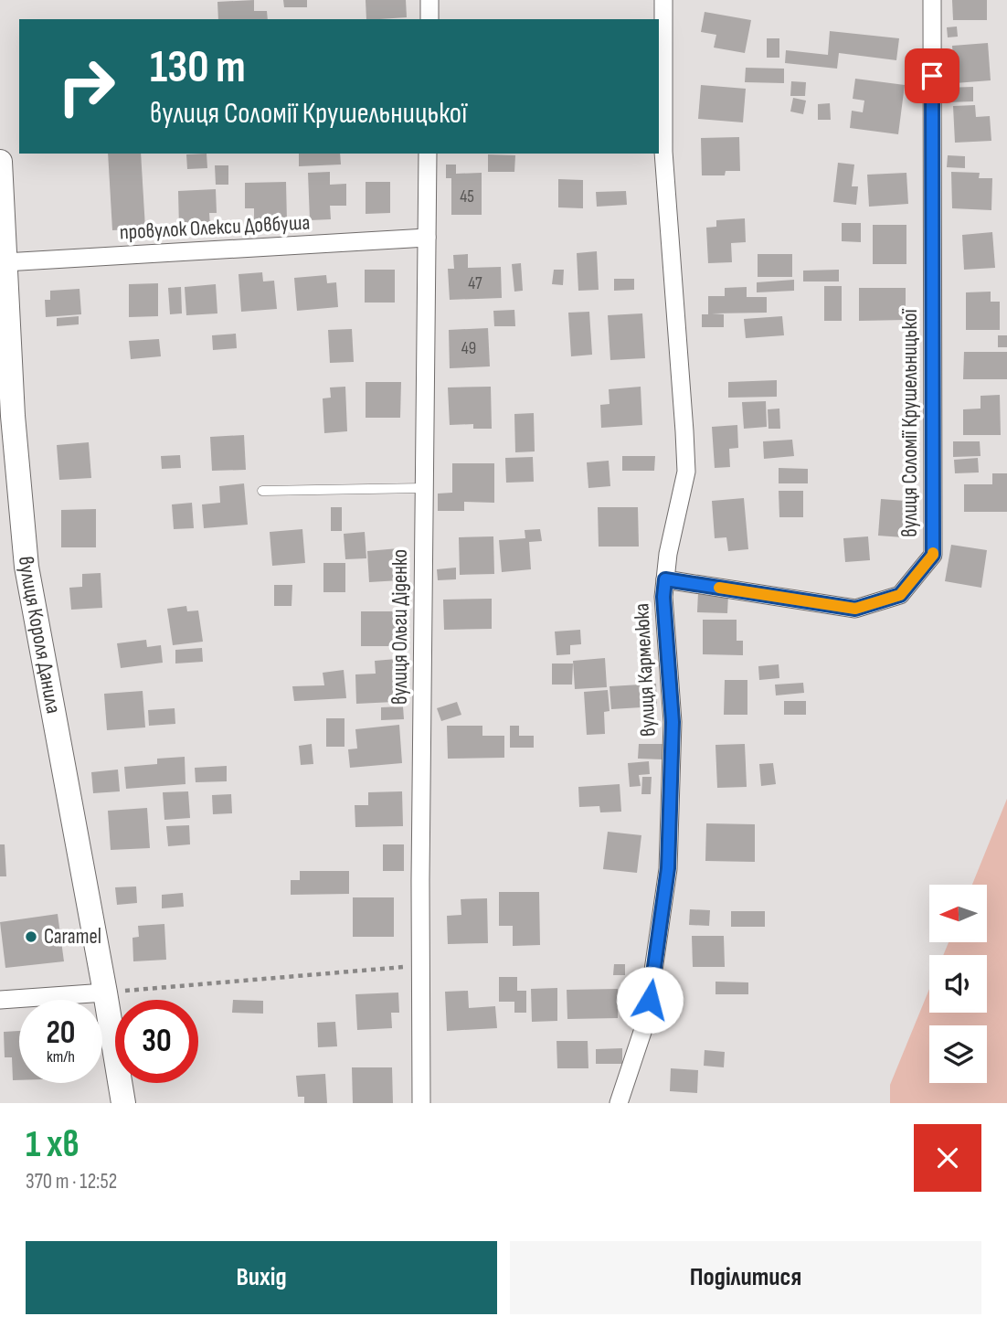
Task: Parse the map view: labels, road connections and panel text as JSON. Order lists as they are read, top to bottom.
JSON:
{
  "streets": {
    "main road": ["вулиця Короля Данила"],
    "street": [
      "провулок Олекси Довбуша",
      "вулиця Соломії Крушельницької",
      "вулиця Ольги Діденко",
      "вулиця Кармелюка"
    ]
  },
  "crossings": [
    ["провулок Олекси Довбуша", "вулиця Ольги Діденко"],
    ["провулок Олекси Довбуша", "вулиця Короля Данила"],
    ["вулиця Соломії Крушельницької", "вулиця Кармелюка"]
  ],
  "places": ["Caramel"],
  "house_numbers": ["45", "47", "49"],
  "north": "left",
  "page": {
    "turn": ["130 m", "вулиця Соломії Крушельницької"],
    "speed": "20 km/h",
    "limit": "30",
    "heading": ["1 хв", "370 m · 12:52"],
    "buttons": ["Вихід", "Поділитися"]
  }
}
